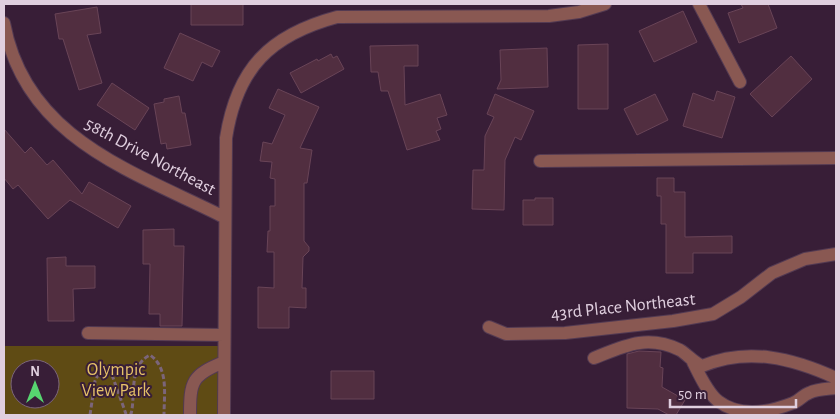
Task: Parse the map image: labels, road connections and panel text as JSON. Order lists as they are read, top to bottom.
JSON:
{
  "streets": {
    "street": ["58th Drive Northeast", "43rd Place Northeast"]
  },
  "parks": ["Olympic View Park"],
  "scale_bar": "50 m",
  "north": "top"
}
